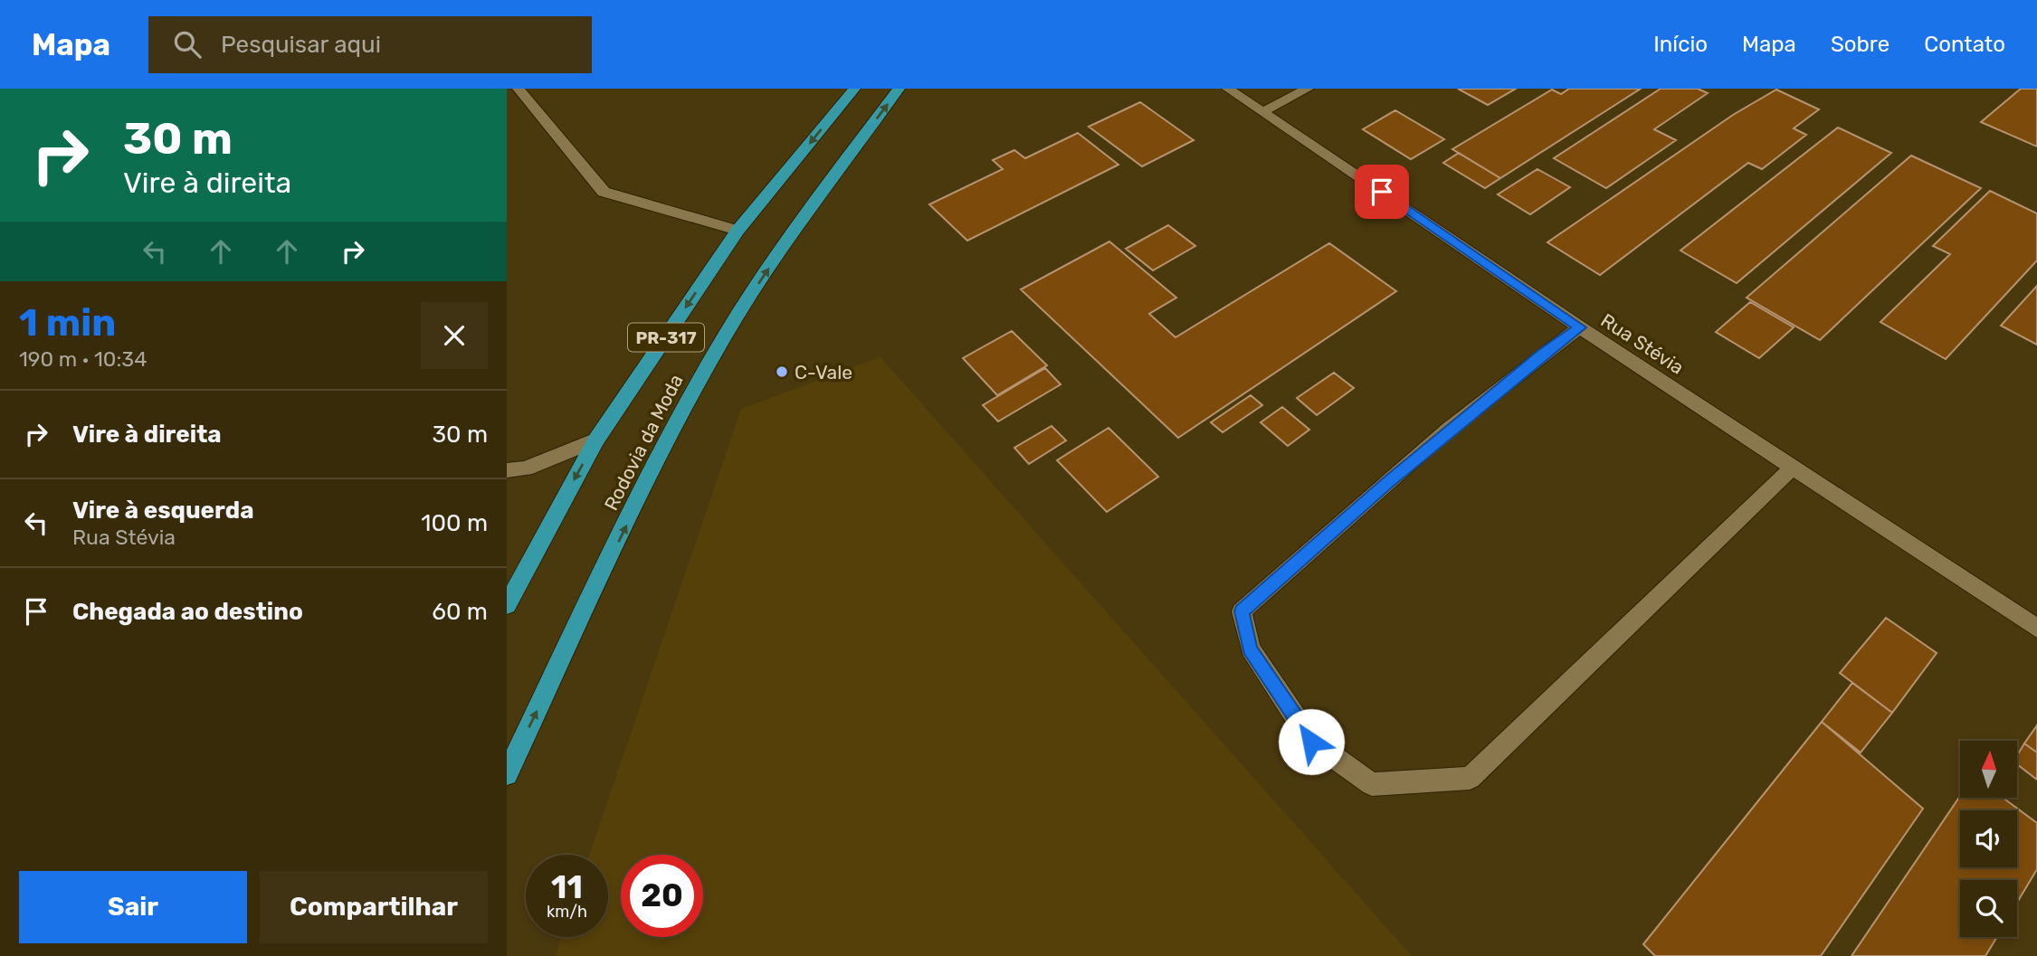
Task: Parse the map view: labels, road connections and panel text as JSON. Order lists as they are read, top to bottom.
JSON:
{
  "streets": {
    "highway": ["PR-317", "Rodovia da Moda"],
    "street": ["Rua Stévia"]
  },
  "places": ["C-Vale"],
  "north": "top",
  "page": {
    "header": "Mapa",
    "search": "Pesquisar aqui",
    "nav": [
      "Início",
      "Mapa",
      "Sobre",
      "Contato"
    ],
    "turn": ["30 m", "Vire à direita"],
    "heading": ["1 min", "190 m · 10:34"],
    "list": [
      {
        "name": "Vire à direita",
        "value": "30 m"
      },
      {
        "name": "Vire à esquerda",
        "note": "Rua Stévia",
        "value": "100 m"
      },
      {
        "name": "Chegada ao destino",
        "value": "60 m"
      }
    ],
    "speed": "11 km/h",
    "limit": "20",
    "buttons": ["Sair", "Compartilhar"]
  }
}
